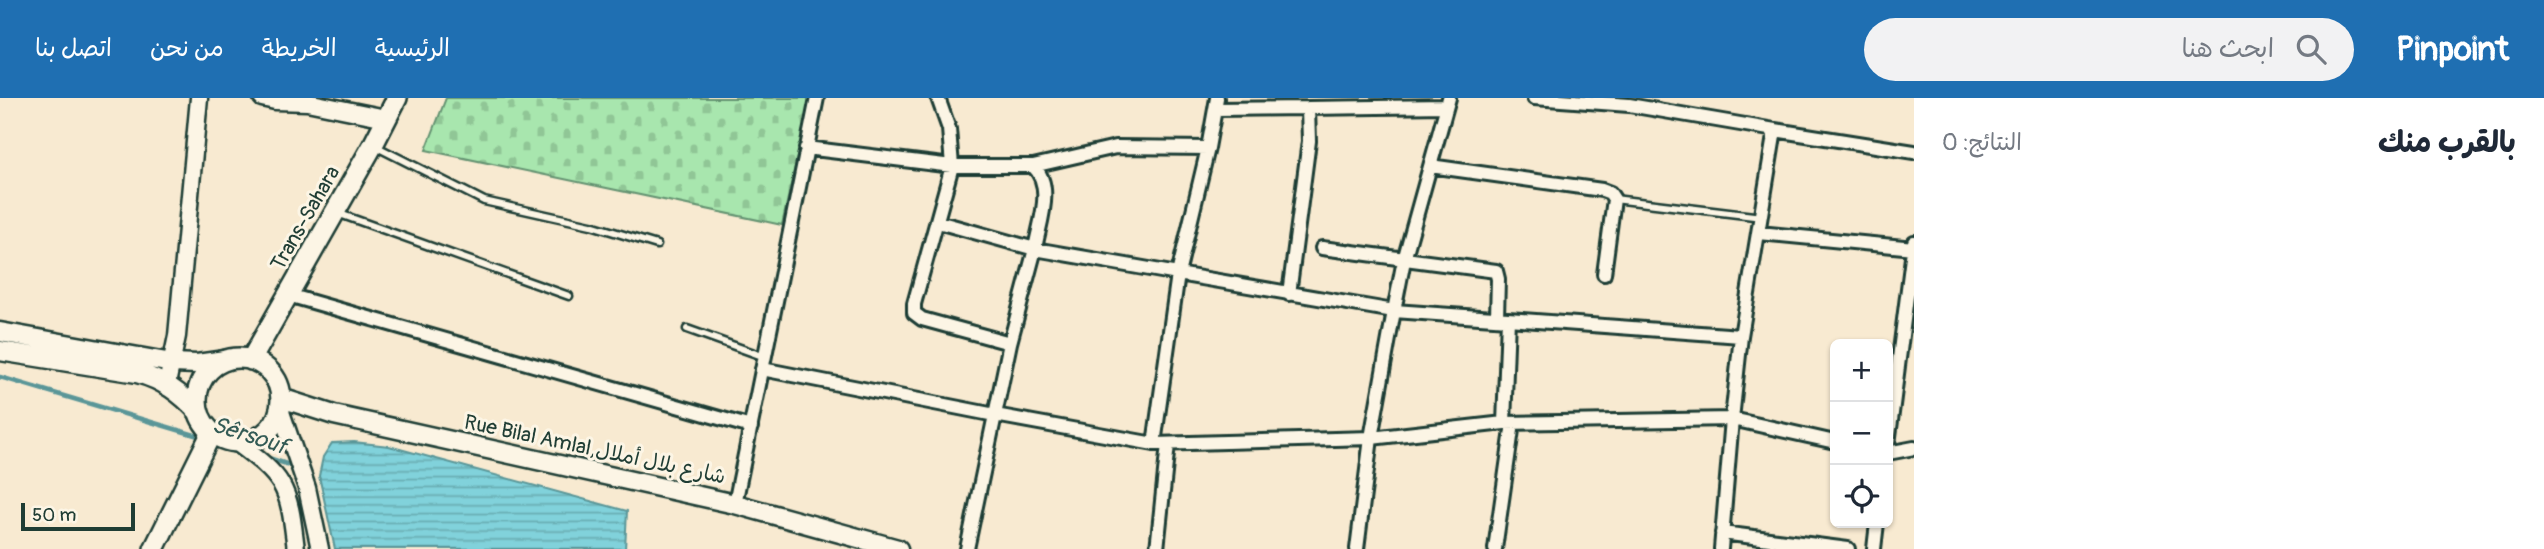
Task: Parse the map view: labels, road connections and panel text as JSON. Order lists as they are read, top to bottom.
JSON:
{
  "streets": {
    "main road": ["Trans-Sahara", "Rue Bilal Amlal,شارع بلال أملال"]
  },
  "crossings": [
    ["Trans-Sahara", "Rue Bilal Amlal,شارع بلال أملال"]
  ],
  "water": ["Sêrsouf"],
  "scale_bar": "50 m",
  "page": {
    "header": "Pinpoint",
    "search": "ابحث هنا",
    "nav": [
      "الرئيسية",
      "الخريطة",
      "من نحن",
      "اتصل بنا"
    ],
    "heading": ["بالقرب منك", "النتائج: 0"],
    "map_buttons": ["+", "−"],
    "scale": "50 m"
  }
}
